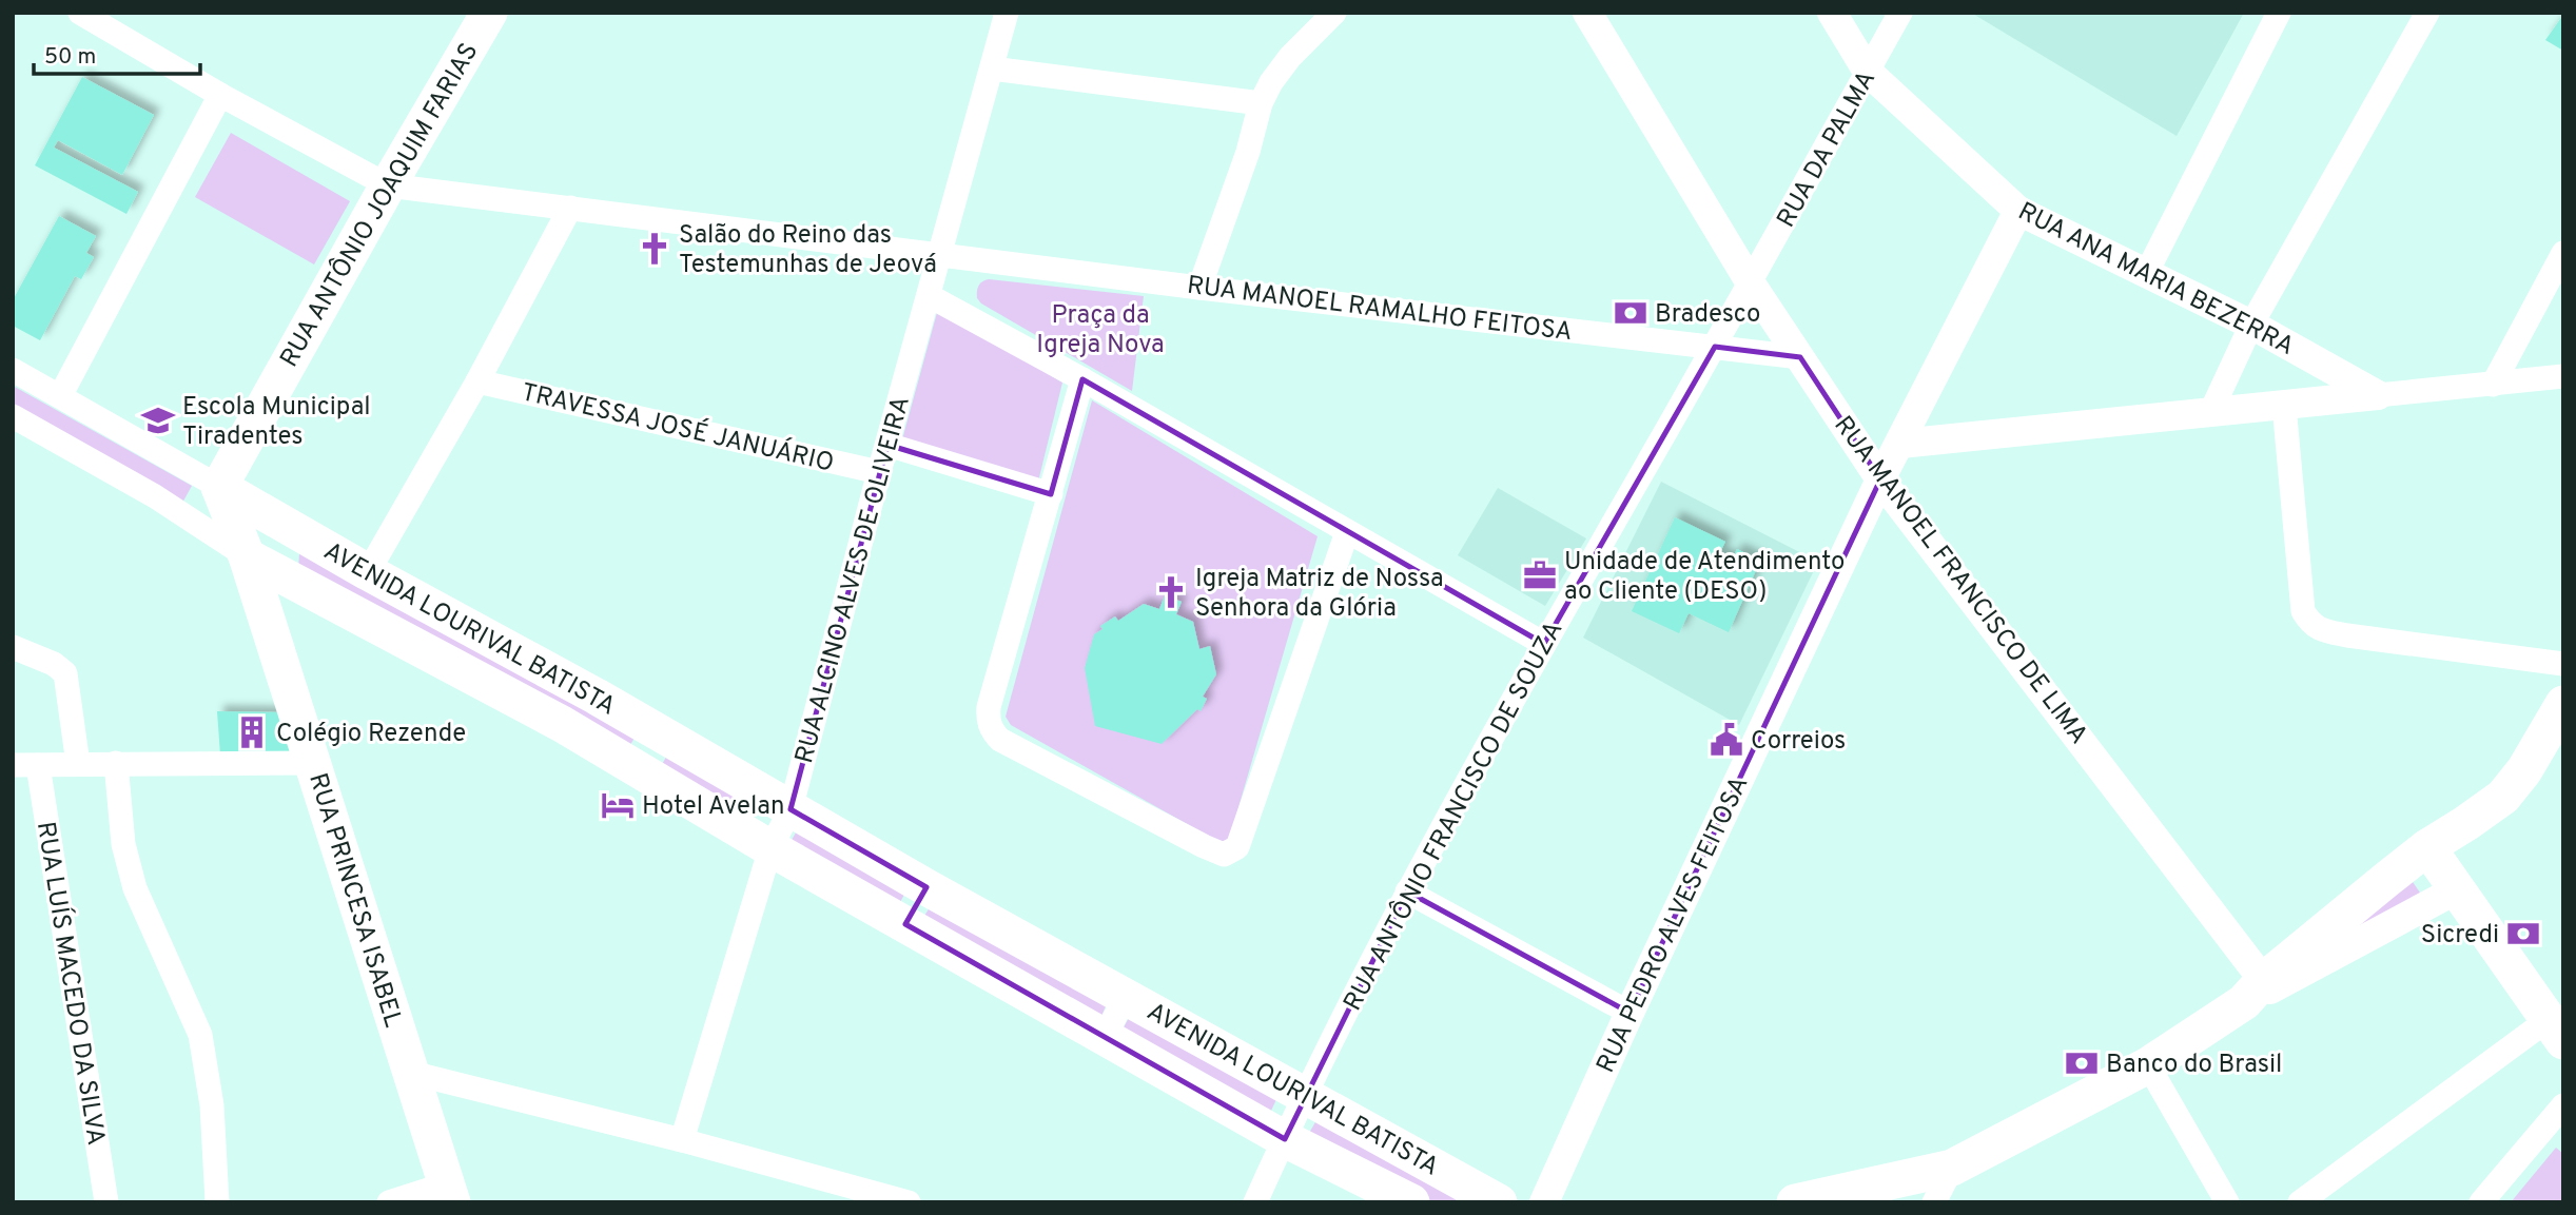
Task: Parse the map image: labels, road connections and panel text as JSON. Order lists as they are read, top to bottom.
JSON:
{
  "streets": {
    "main road": ["RUA ANTÔNIO JOAQUIM FARIAS", "AVENIDA LOURIVAL BATISTA", "RUA PRINCESA ISABEL"],
    "street": [
      "RUA DA PALMA",
      "RUA ANA MARIA BEZERRA",
      "RUA MANOEL RAMALHO FEITOSA",
      "TRAVESSA JOSÉ JANUÁRIO",
      "RUA ALCINO ALVES DE OLIVEIRA",
      "RUA MANOEL FRANCISCO DE LIMA",
      "RUA ANTÔNIO FRANCISCO DE SOUZA",
      "RUA PEDRO ALVES FEITOSA",
      "RUA LUÍS MACEDO DA SILVA"
    ]
  },
  "crossings": [
    ["RUA DA PALMA", "RUA ANA MARIA BEZERRA"],
    ["RUA DA PALMA", "RUA MANOEL FRANCISCO DE LIMA"],
    ["RUA DA PALMA", "RUA ANTÔNIO FRANCISCO DE SOUZA"],
    ["RUA ANTÔNIO JOAQUIM FARIAS", "RUA MANOEL RAMALHO FEITOSA"],
    ["RUA ANTÔNIO JOAQUIM FARIAS", "AVENIDA LOURIVAL BATISTA"],
    ["RUA ANA MARIA BEZERRA", "RUA PEDRO ALVES FEITOSA"],
    ["RUA MANOEL RAMALHO FEITOSA", "RUA ALCINO ALVES DE OLIVEIRA"],
    ["RUA MANOEL RAMALHO FEITOSA", "RUA MANOEL FRANCISCO DE LIMA"],
    ["RUA MANOEL RAMALHO FEITOSA", "RUA ANTÔNIO FRANCISCO DE SOUZA"],
    ["TRAVESSA JOSÉ JANUÁRIO", "RUA ALCINO ALVES DE OLIVEIRA"],
    ["RUA ALCINO ALVES DE OLIVEIRA", "AVENIDA LOURIVAL BATISTA"],
    ["RUA MANOEL FRANCISCO DE LIMA", "RUA ANTÔNIO FRANCISCO DE SOUZA"],
    ["RUA MANOEL FRANCISCO DE LIMA", "RUA PEDRO ALVES FEITOSA"],
    ["AVENIDA LOURIVAL BATISTA", "RUA ANTÔNIO FRANCISCO DE SOUZA"],
    ["AVENIDA LOURIVAL BATISTA", "RUA PRINCESA ISABEL"]
  ],
  "parks": ["Praça da Igreja Nova"],
  "places": {
    "church": ["Salão do Reino das Testemunhas de Jeová", "Igreja Matriz de Nossa Senhora da Glória"],
    "bank": ["Bradesco", "Sicredi", "Banco do Brasil"],
    "school or university": ["Escola Municipal Tiradentes"],
    "office": ["Unidade de Atendimento ao Cliente (DESO)"],
    "building": ["Colégio Rezende"],
    "public building": ["Correios"],
    "hotel": ["Hotel Avelan"]
  },
  "scale_bar": "50 m"
}
